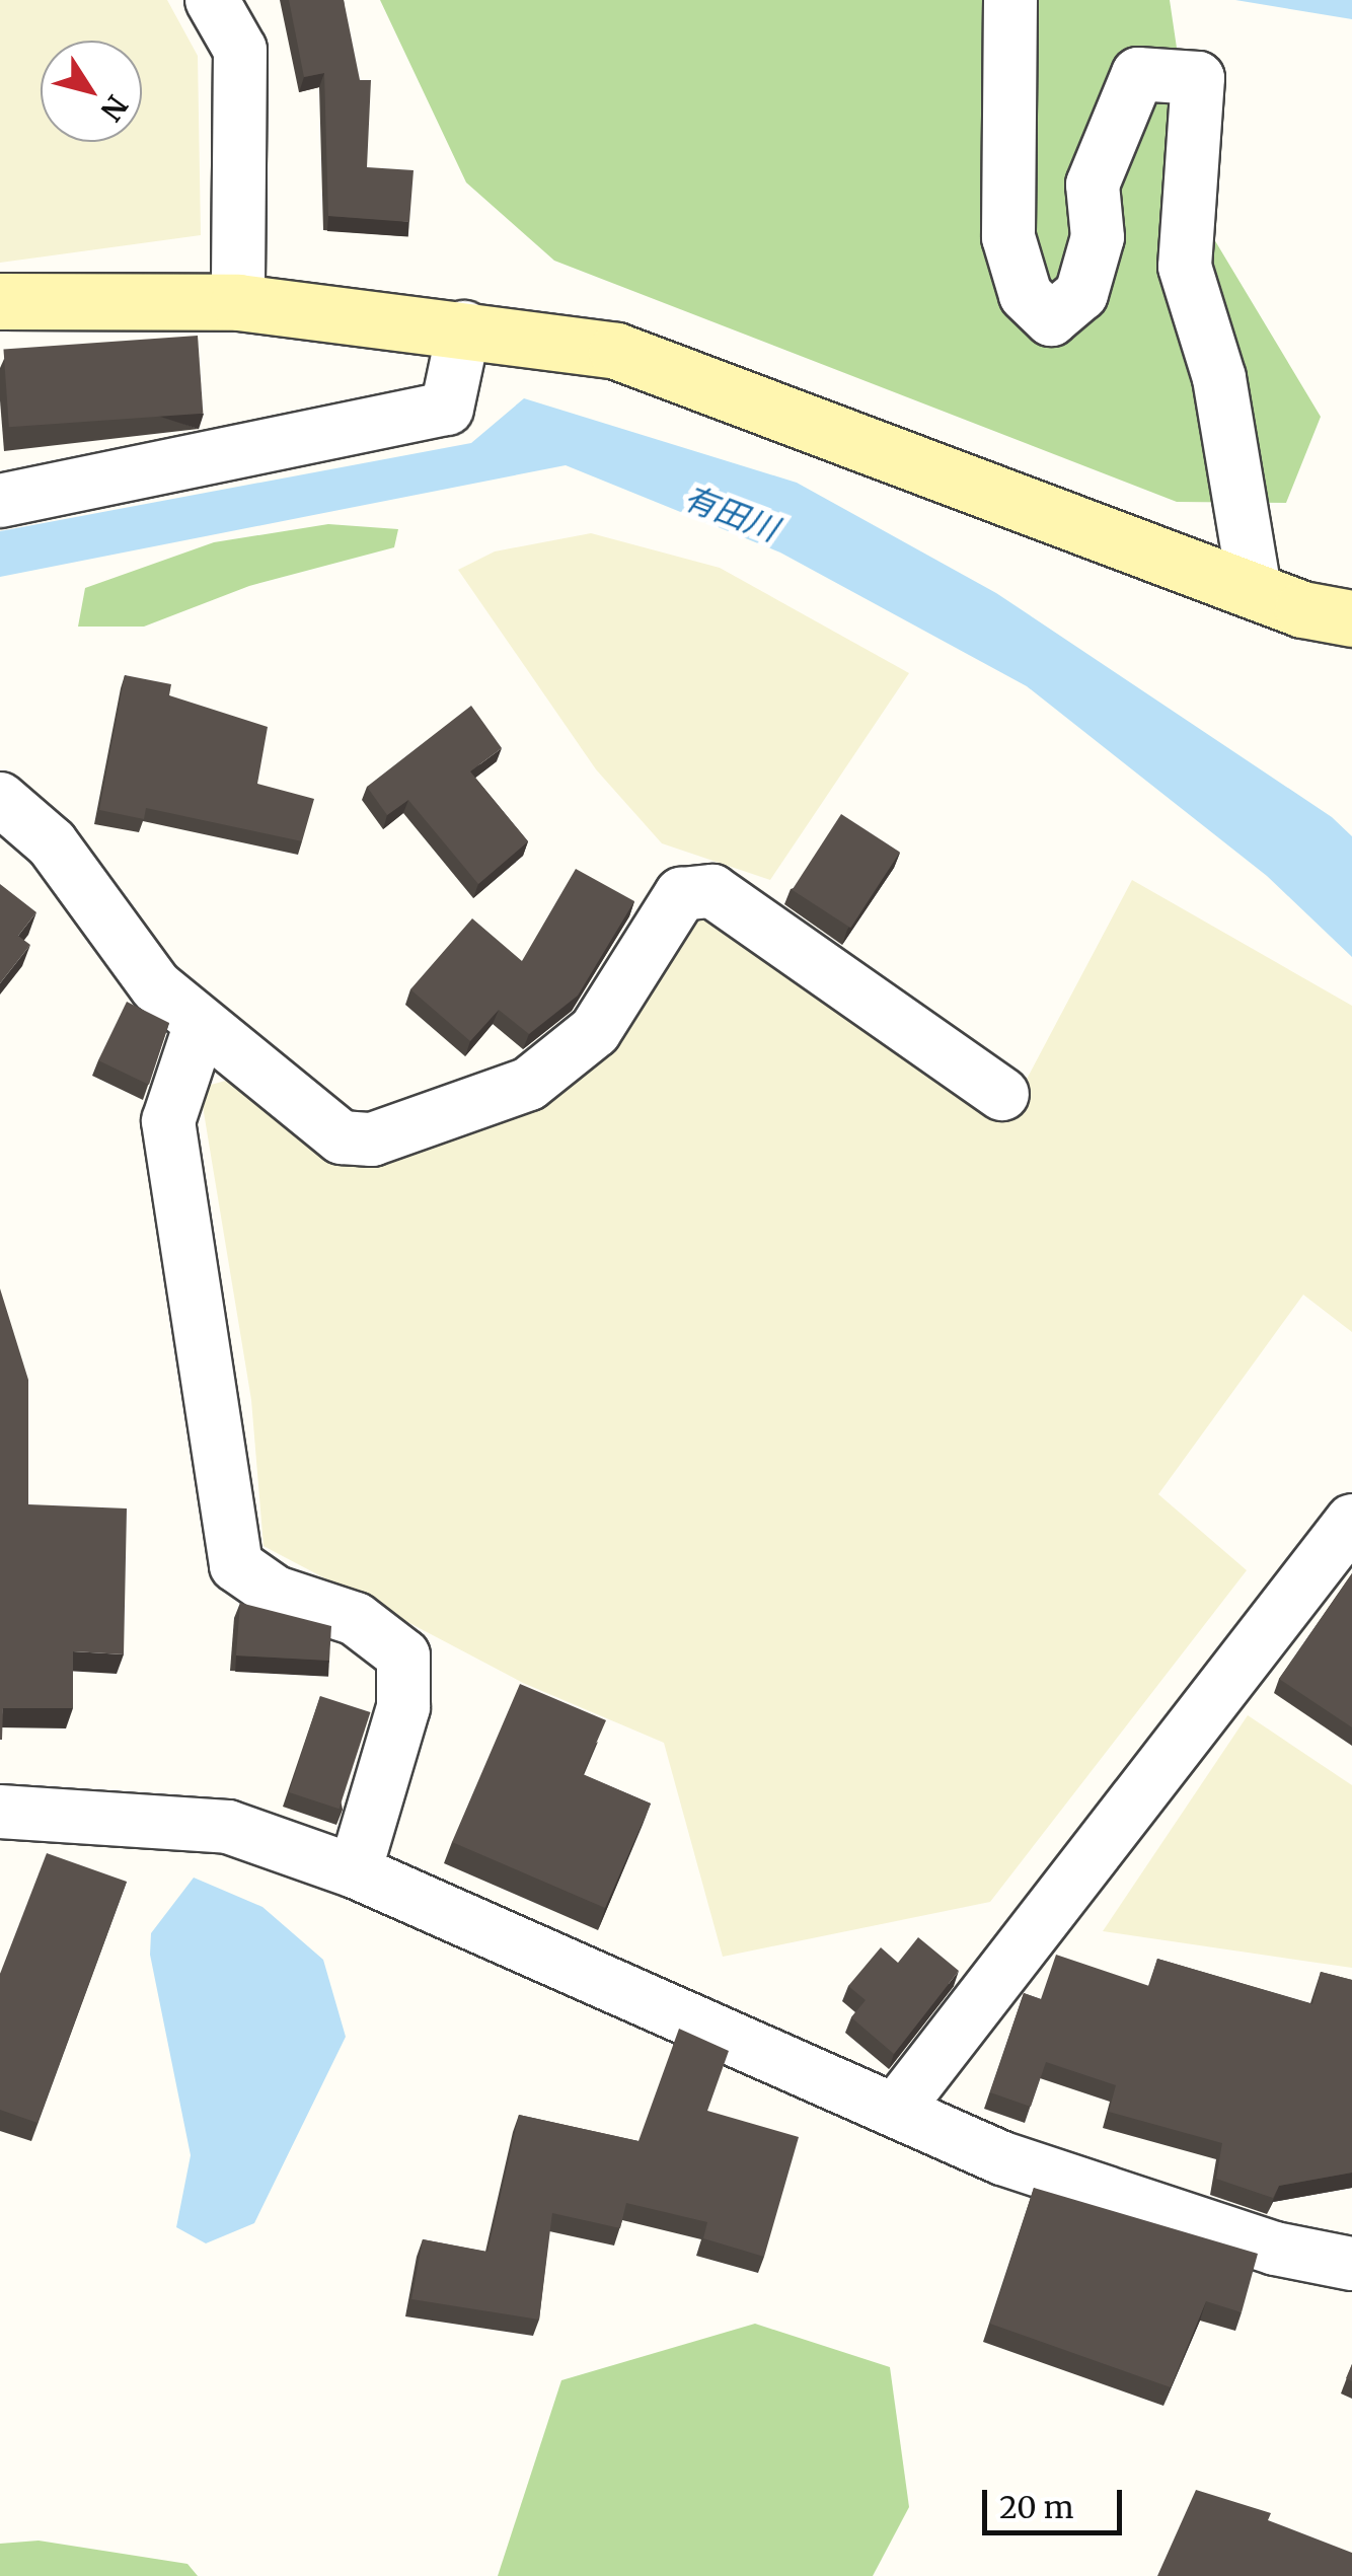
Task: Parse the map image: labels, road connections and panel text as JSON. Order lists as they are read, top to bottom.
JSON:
{
  "water": ["有田川"],
  "scale_bar": "20 m",
  "north": "bottom right"
}
